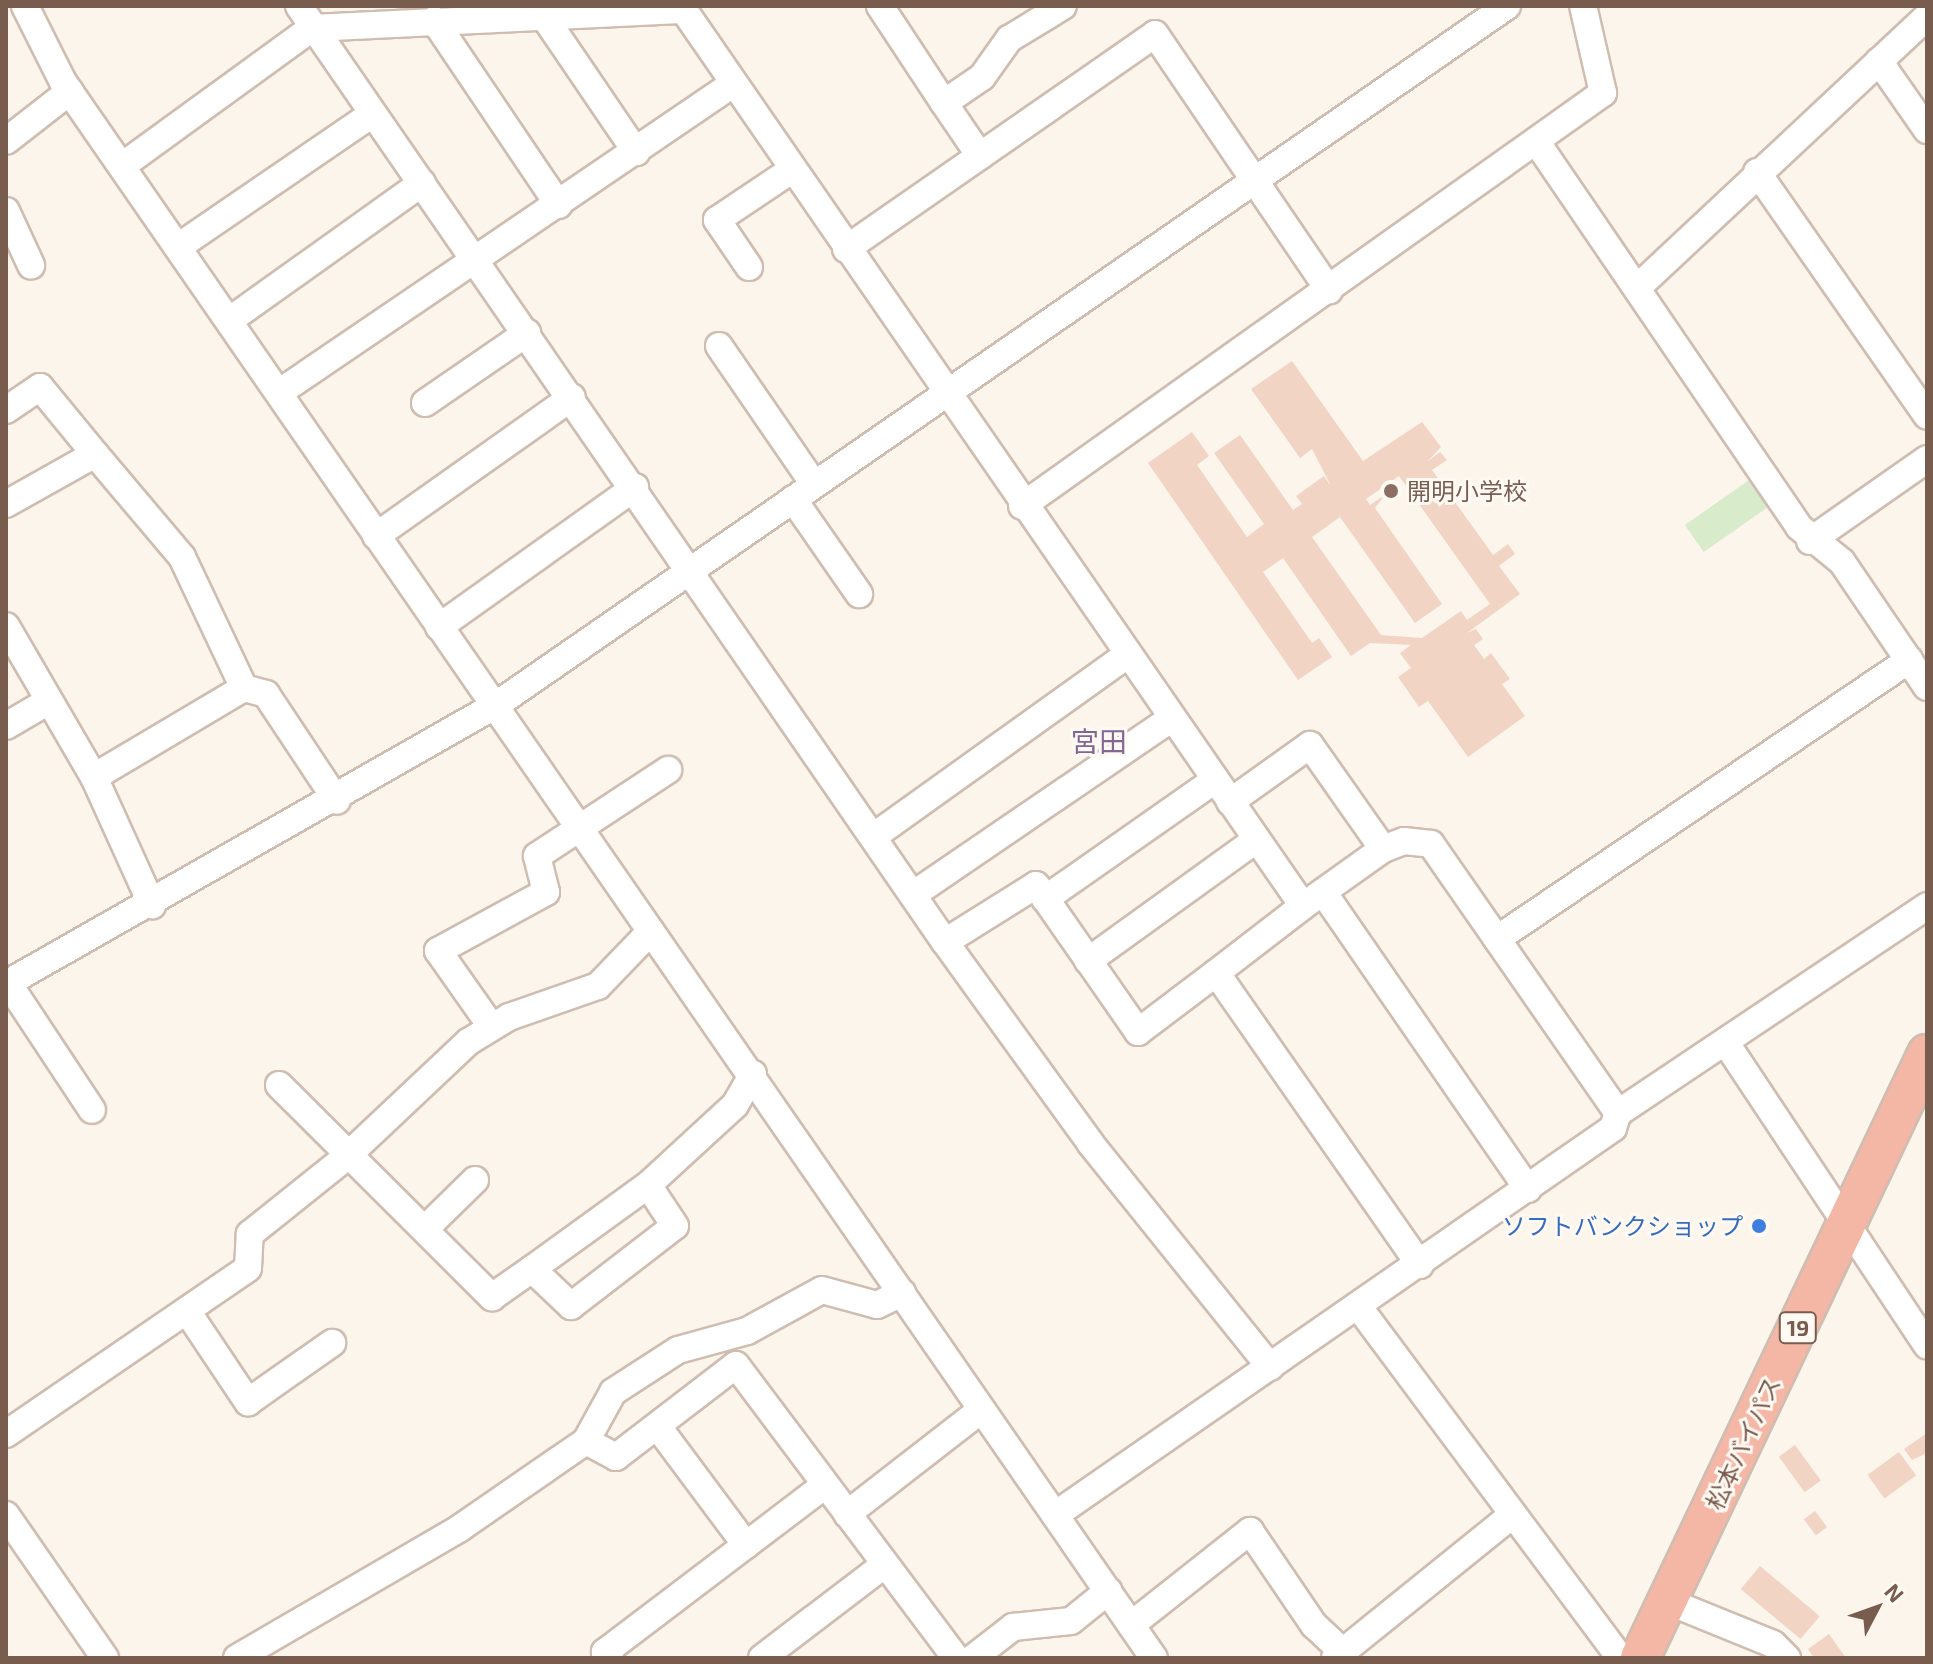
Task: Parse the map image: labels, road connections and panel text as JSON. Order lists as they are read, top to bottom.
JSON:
{
  "streets": {
    "highway": ["19", "松本バイパス"]
  },
  "districts": ["宮田"],
  "places": ["開明小学校", "ソフトバンクショップ"],
  "north": "top right"
}
